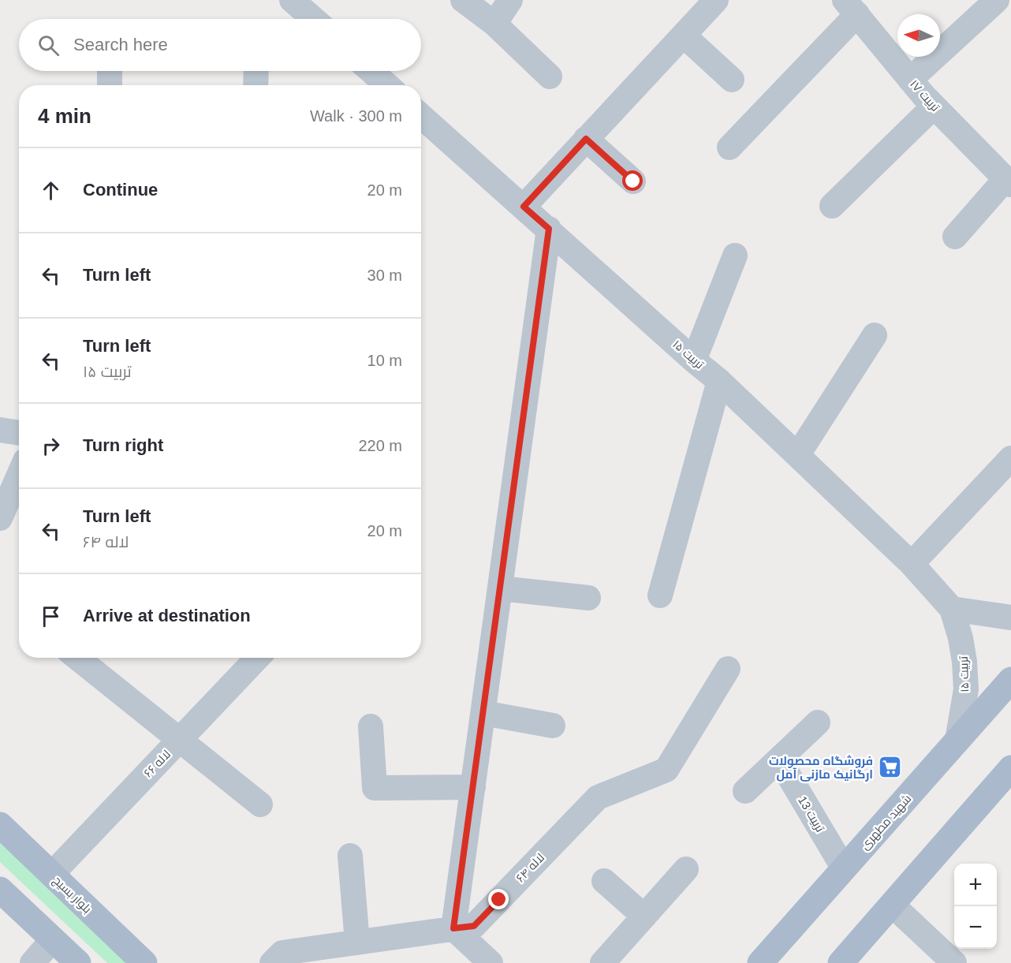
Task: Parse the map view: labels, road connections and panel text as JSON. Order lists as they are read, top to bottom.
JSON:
{
  "streets": {
    "main road": ["شهید مطهری", "بلوار بسیج"],
    "street": [
      "تربیت ۱۷",
      "تربیت ۱۵",
      "لاله ۶۶",
      "تربیت 13",
      "لاله ۶۴"
    ]
  },
  "crossings": [
    ["تربیت ۱۵", "شهید مطهری"],
    ["لاله ۶۶", "بلوار بسیج"],
    ["تربیت 13", "شهید مطهری"]
  ],
  "places": {
    "supermarket": ["فروشگاه محصولات ارگانیک مازنی آمل"]
  },
  "north": "left",
  "page": {
    "search": "Search here",
    "heading": ["4 min", "Walk · 300 m"],
    "list": [
      ["Continue", "20 m"],
      ["Turn left", "30 m"],
      ["Turn left", "تربیت ۱۵", "10 m"],
      ["Turn right", "220 m"],
      ["Turn left", "لاله ۶۴", "20 m"],
      "Arrive at destination"
    ],
    "map_buttons": ["+", "−"]
  }
}
